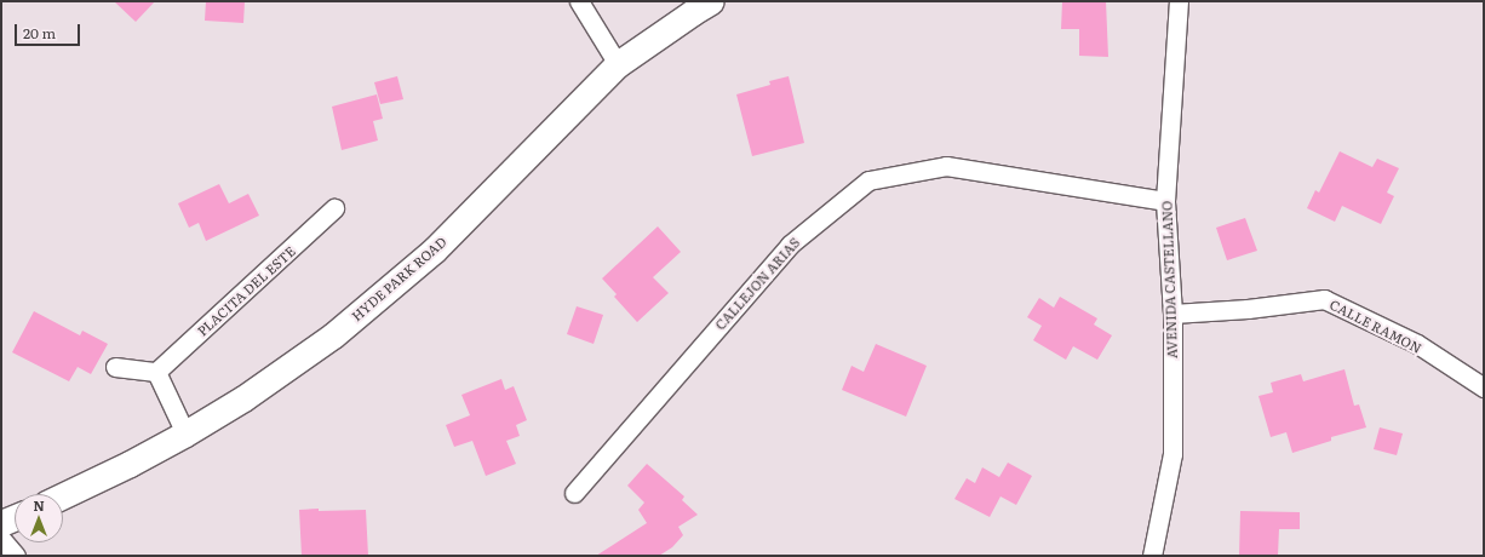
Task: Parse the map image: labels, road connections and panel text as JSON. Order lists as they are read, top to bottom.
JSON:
{
  "streets": {
    "main road": ["HYDE PARK ROAD"],
    "street": [
      "AVENIDA CASTELLANO",
      "CALLEJON ARIAS",
      "PLACITA DEL ESTE",
      "CALLE RAMON"
    ]
  },
  "crossings": [
    ["AVENIDA CASTELLANO", "CALLEJON ARIAS"],
    ["AVENIDA CASTELLANO", "CALLE RAMON"]
  ],
  "scale_bar": "20 m",
  "north": "top"
}
